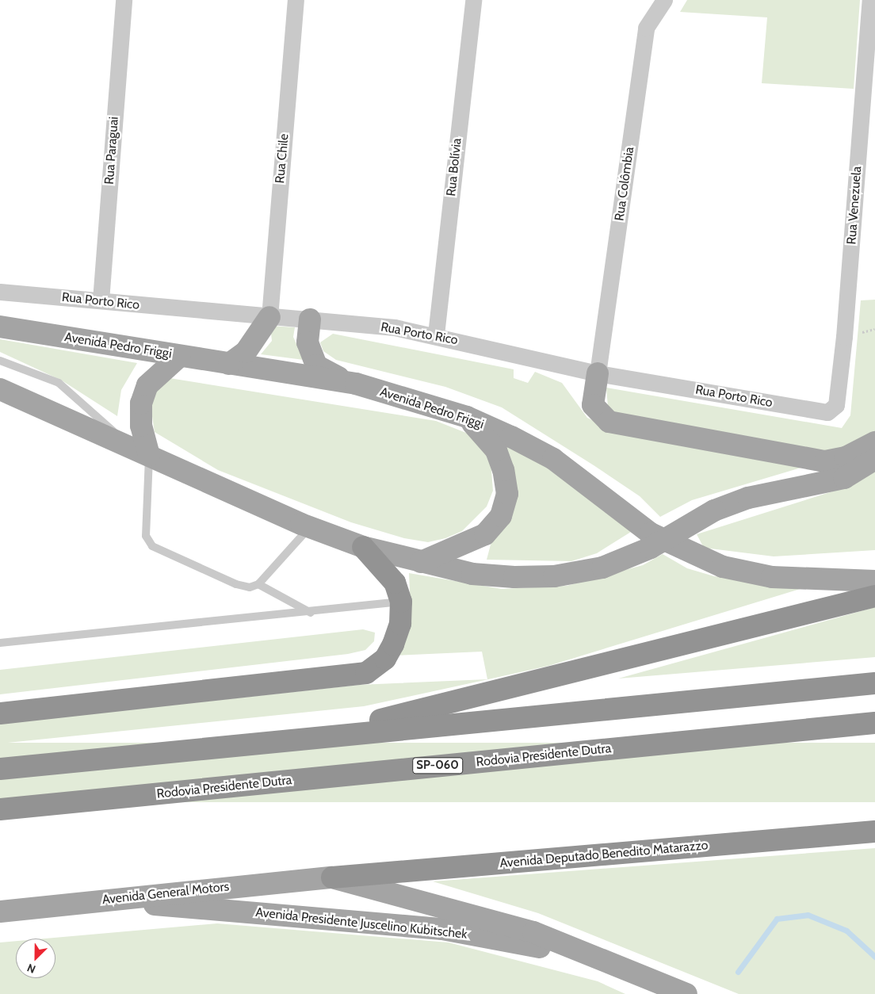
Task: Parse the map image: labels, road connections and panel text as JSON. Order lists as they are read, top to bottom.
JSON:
{
  "streets": {
    "highway": ["Rodovia Presidente Dutra", "SP-060", "Avenida Deputado Benedito Matarazzo"],
    "main road": ["Avenida Pedro Friggi", "Avenida General Motors", "Avenida Presidente Juscelino Kubitschek"],
    "street": [
      "Rua Paraguai",
      "Rua Chile",
      "Rua Bolívia",
      "Rua Colômbia",
      "Rua Venezuela",
      "Rua Porto Rico"
    ]
  },
  "crossings": [
    ["Rua Paraguai", "Rua Porto Rico"],
    ["Rua Chile", "Rua Porto Rico"],
    ["Rua Bolívia", "Rua Porto Rico"],
    ["Rua Colômbia", "Rua Porto Rico"],
    ["Rua Venezuela", "Rua Porto Rico"],
    ["Avenida Deputado Benedito Matarazzo", "Avenida General Motors"],
    ["Avenida Deputado Benedito Matarazzo", "Avenida Presidente Juscelino Kubitschek"],
    ["Avenida General Motors", "Avenida Presidente Juscelino Kubitschek"]
  ],
  "north": "bottom left"
}
